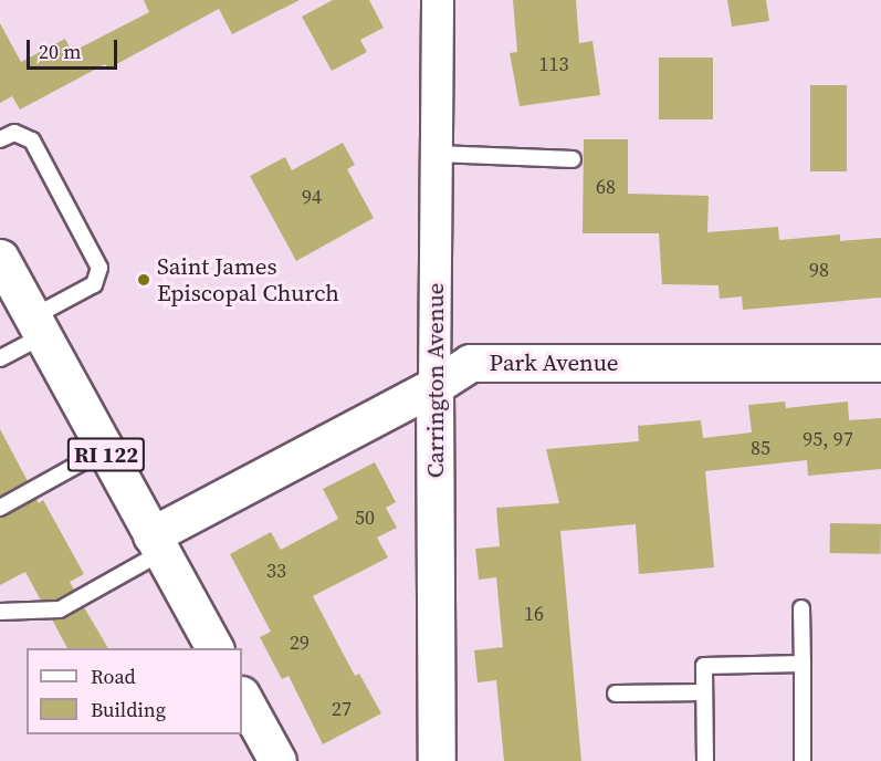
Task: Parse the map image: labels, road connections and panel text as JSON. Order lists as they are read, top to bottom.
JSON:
{
  "streets": {
    "main road": ["Park Avenue", "Carrington Avenue", "RI 122"]
  },
  "crossings": [
    ["Park Avenue", "Carrington Avenue"],
    ["Park Avenue", "RI 122"]
  ],
  "places": ["Saint James Episcopal Church"],
  "house_numbers": [
    "113",
    "68",
    "94",
    "98",
    "95, 97",
    "85",
    "50",
    "33",
    "16",
    "29",
    "27"
  ],
  "legend": ["Road", "Building"],
  "scale_bar": "20 m"
}
